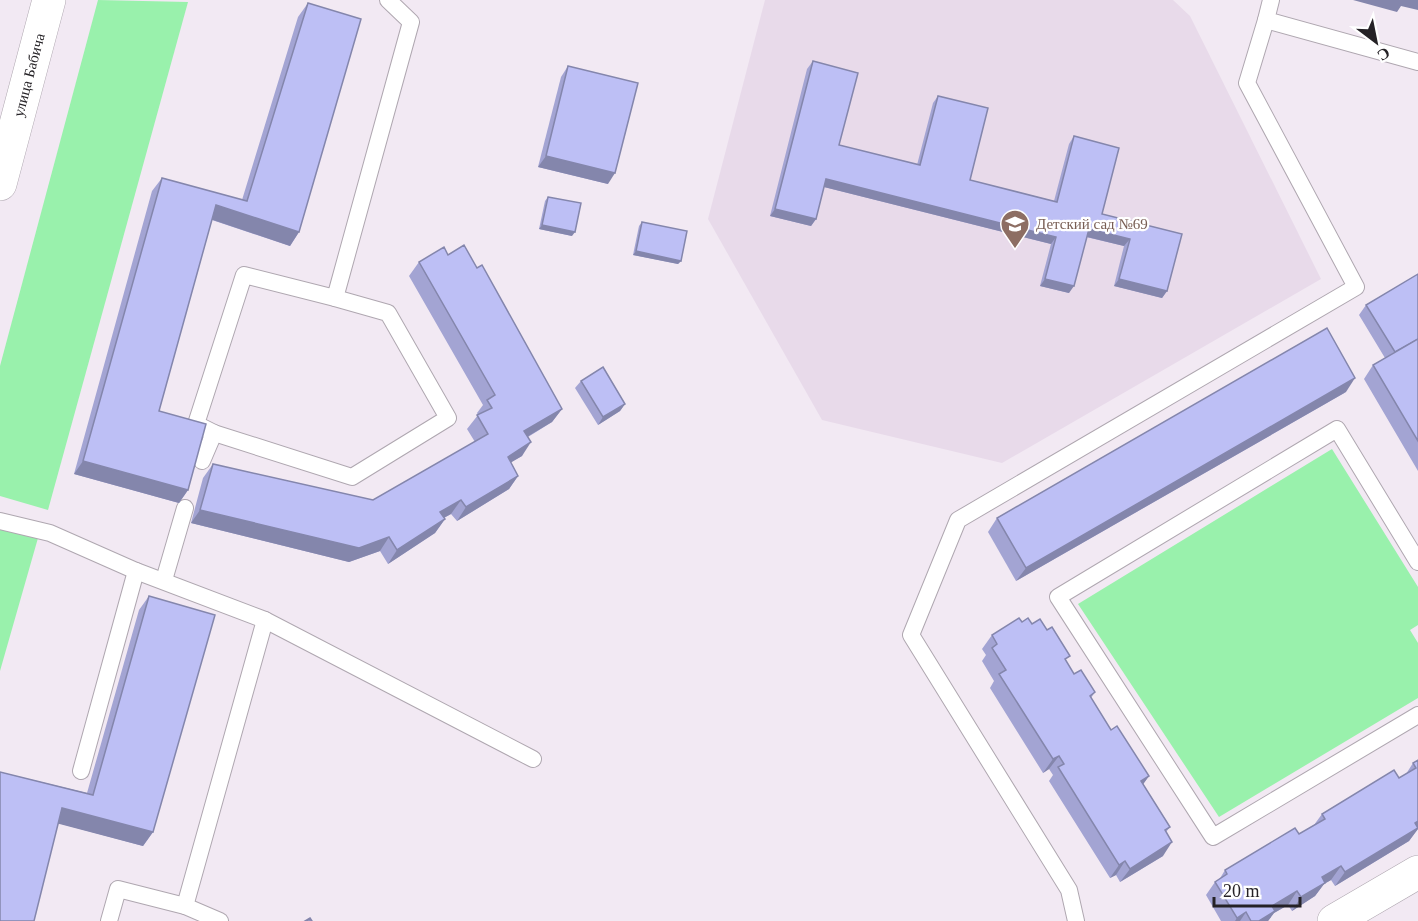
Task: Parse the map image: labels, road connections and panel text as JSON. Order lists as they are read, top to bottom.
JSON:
{
  "streets": {
    "street": ["улица Бабича"]
  },
  "places": {
    "school or university": ["Детский сад №69"]
  },
  "scale_bar": "20 m",
  "north": "bottom right"
}
